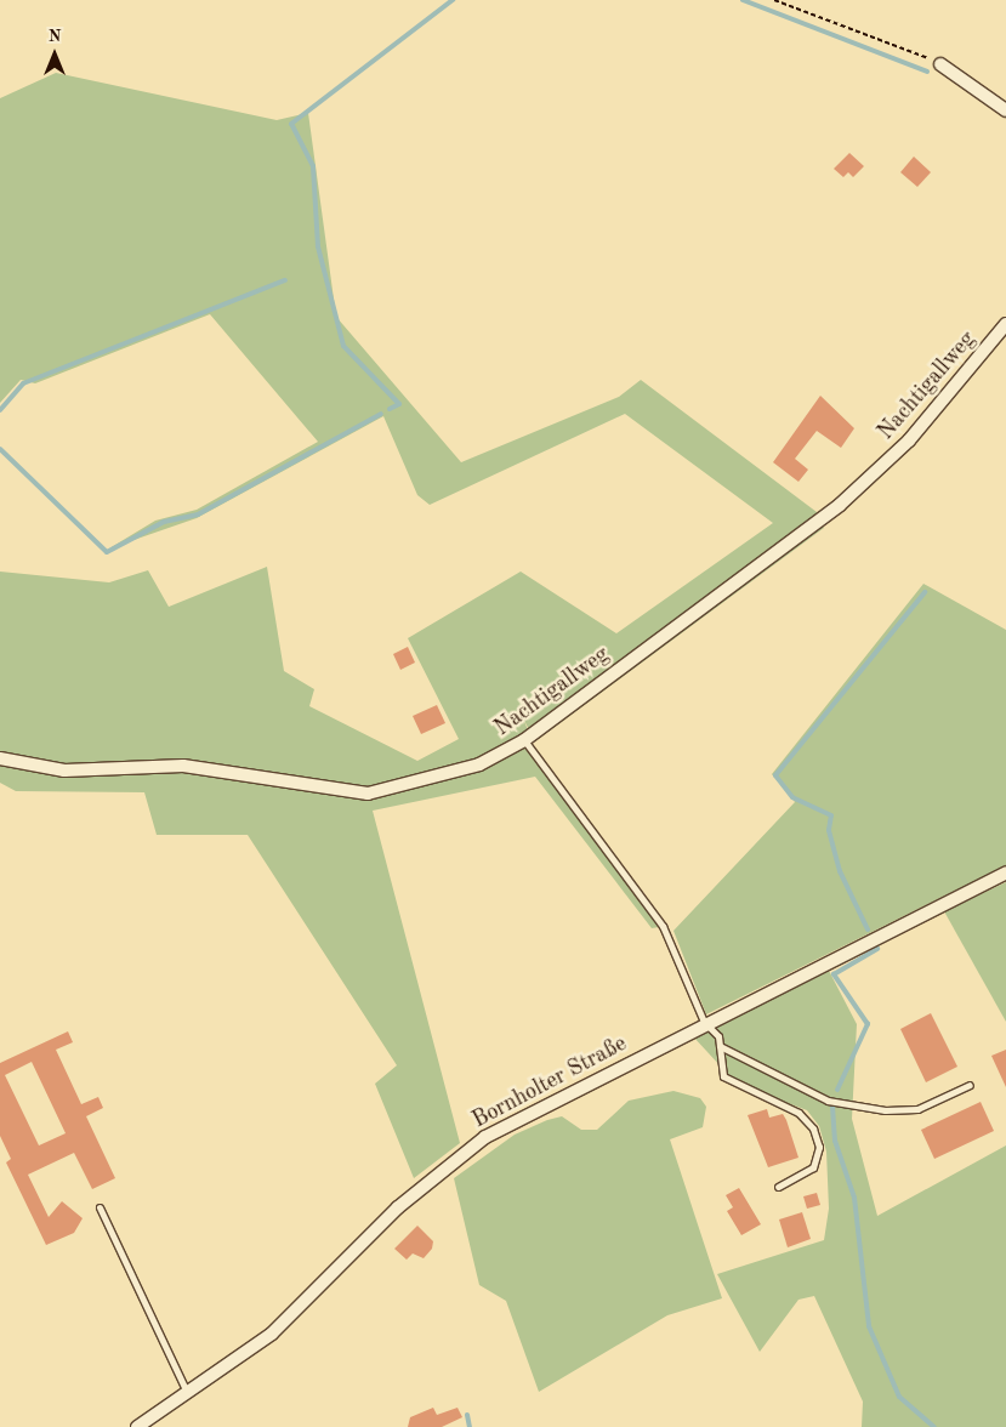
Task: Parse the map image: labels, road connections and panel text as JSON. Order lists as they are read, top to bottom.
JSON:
{
  "streets": {
    "street": ["Nachtigallweg", "Bornholter Straße"]
  },
  "north": "top"
}
